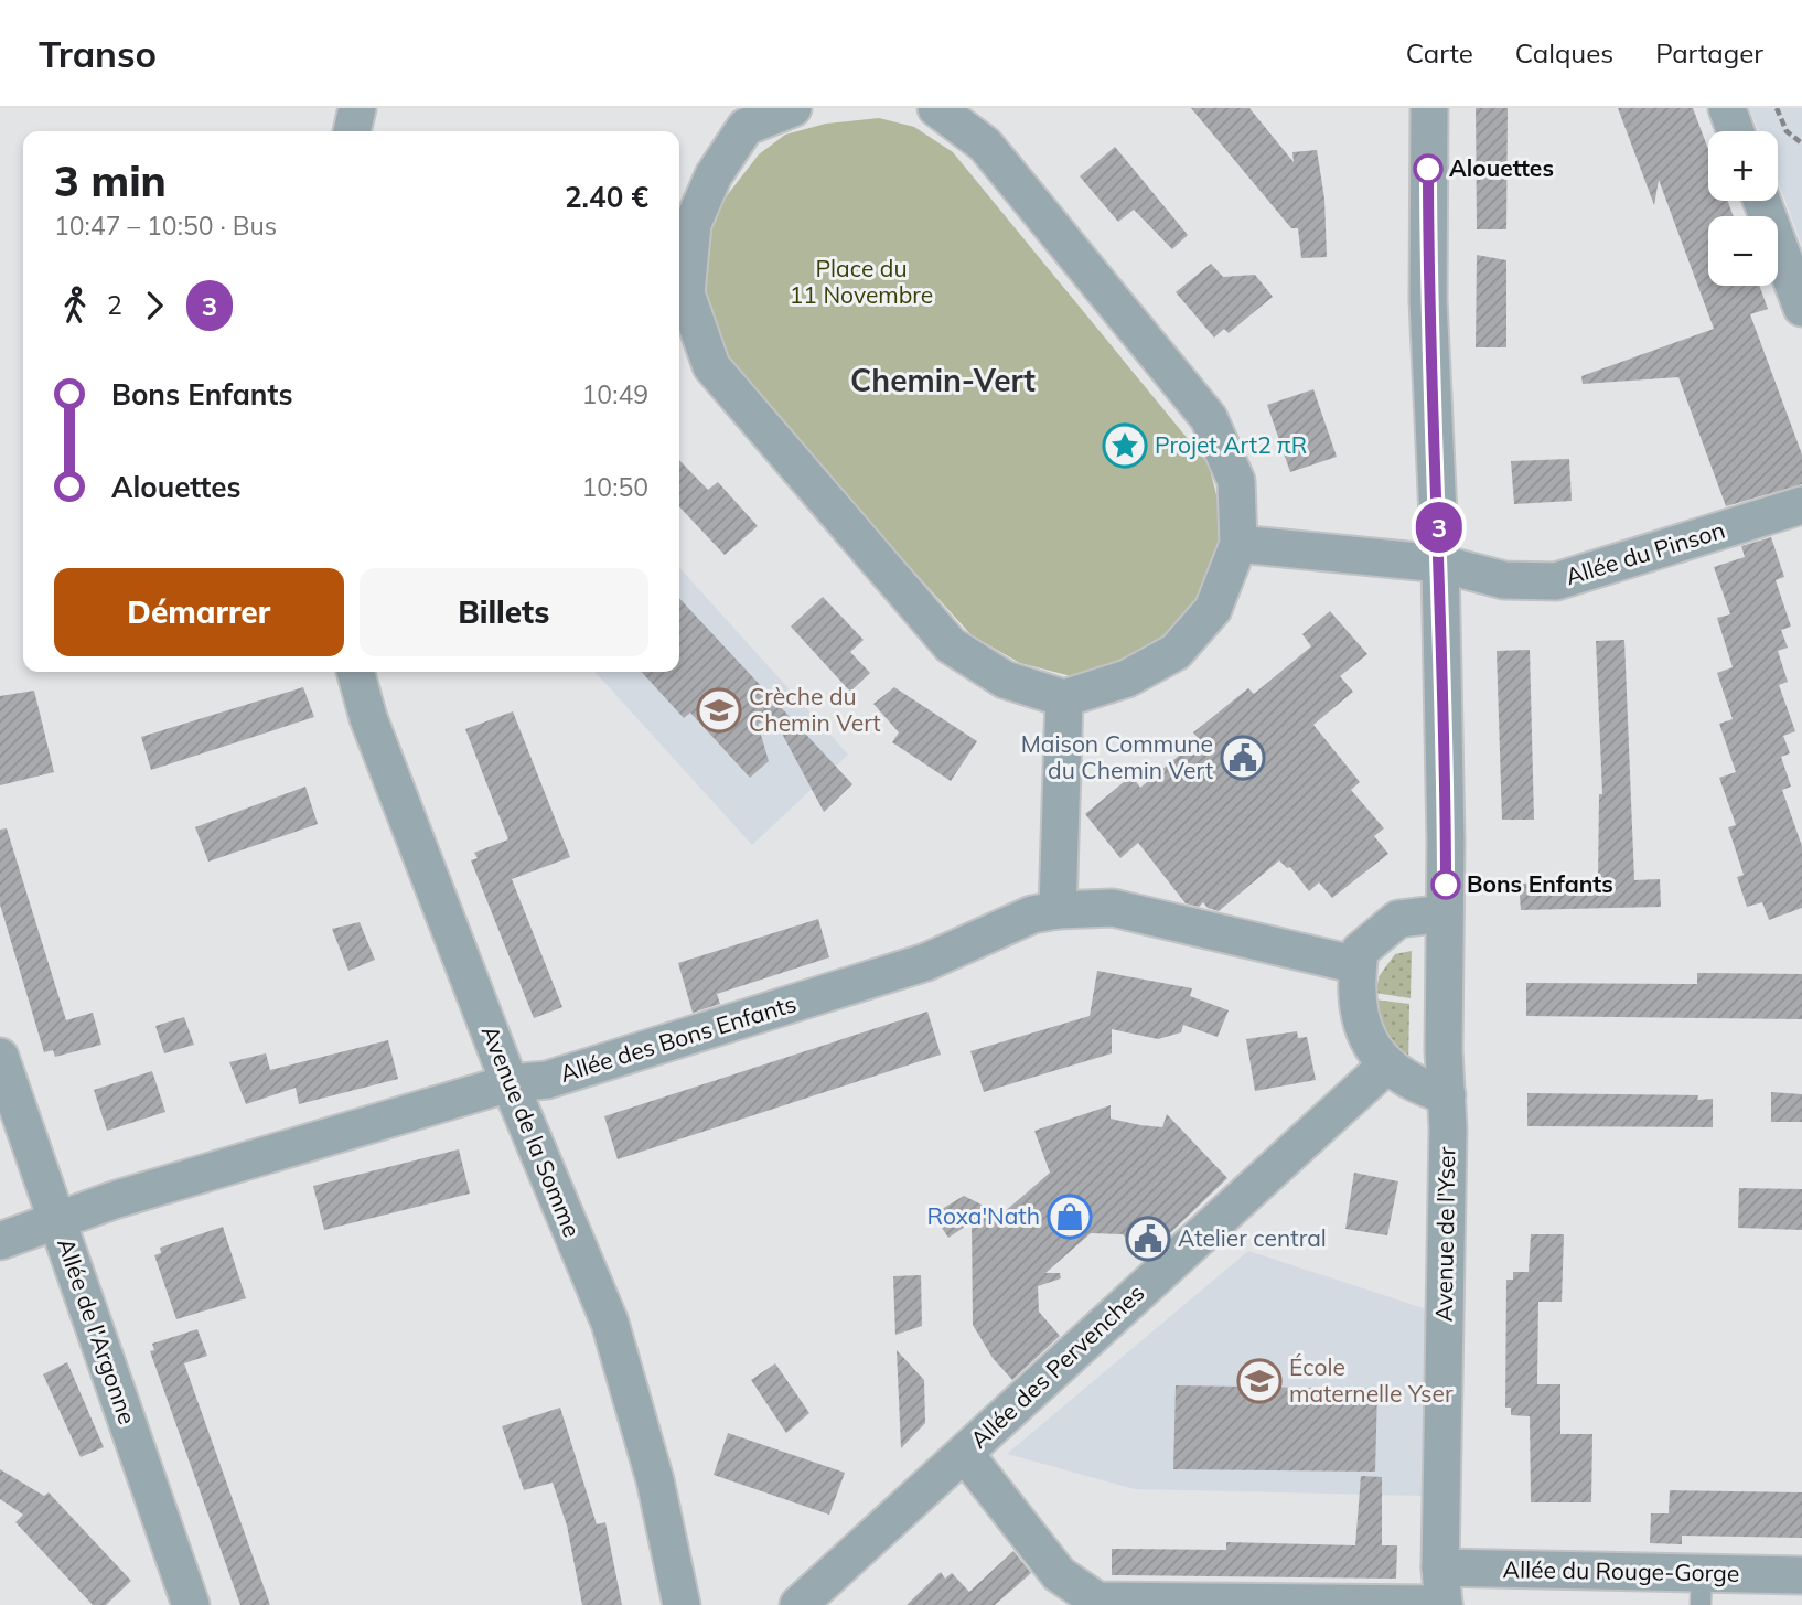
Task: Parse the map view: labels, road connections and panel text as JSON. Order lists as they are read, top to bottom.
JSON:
{
  "streets": {
    "street": [
      "Allée du Pinson",
      "Allée des Bons Enfants",
      "Avenue de la Somme",
      "Avenue de l'Yser",
      "Allée de l'Argonne",
      "Allée des Pervenches",
      "Allée du Rouge-Gorge"
    ]
  },
  "crossings": [
    ["Allée du Pinson", "Avenue de l'Yser"],
    ["Allée des Bons Enfants", "Avenue de la Somme"],
    ["Allée des Bons Enfants", "Allée de l'Argonne"],
    ["Avenue de l'Yser", "Allée du Rouge-Gorge"]
  ],
  "districts": ["Chemin-Vert"],
  "parks": ["Place du 11 Novembre"],
  "places": {
    "other": ["Alouettes", "Bons Enfants"],
    "place": ["Projet Art2 πR"],
    "school or university": ["Crèche du Chemin Vert", "École maternelle Yser"],
    "public building": ["Maison Commune du Chemin Vert", "Atelier central"],
    "shop": ["Roxa'Nath"]
  },
  "lines": ["bus line 3"],
  "page": {
    "header": "Transo",
    "nav": ["Carte", "Calques", "Partager"],
    "on_map": "3",
    "map_buttons": ["+", "−"],
    "heading": ["3 min", "10:47 – 10:50 · Bus", "2.40 €"],
    "legs": ["2", "3"],
    "list": [
      {
        "name": "Bons Enfants",
        "value": "10:49"
      },
      {
        "name": "Alouettes",
        "value": "10:50"
      }
    ],
    "buttons": ["Démarrer", "Billets"]
  }
}
